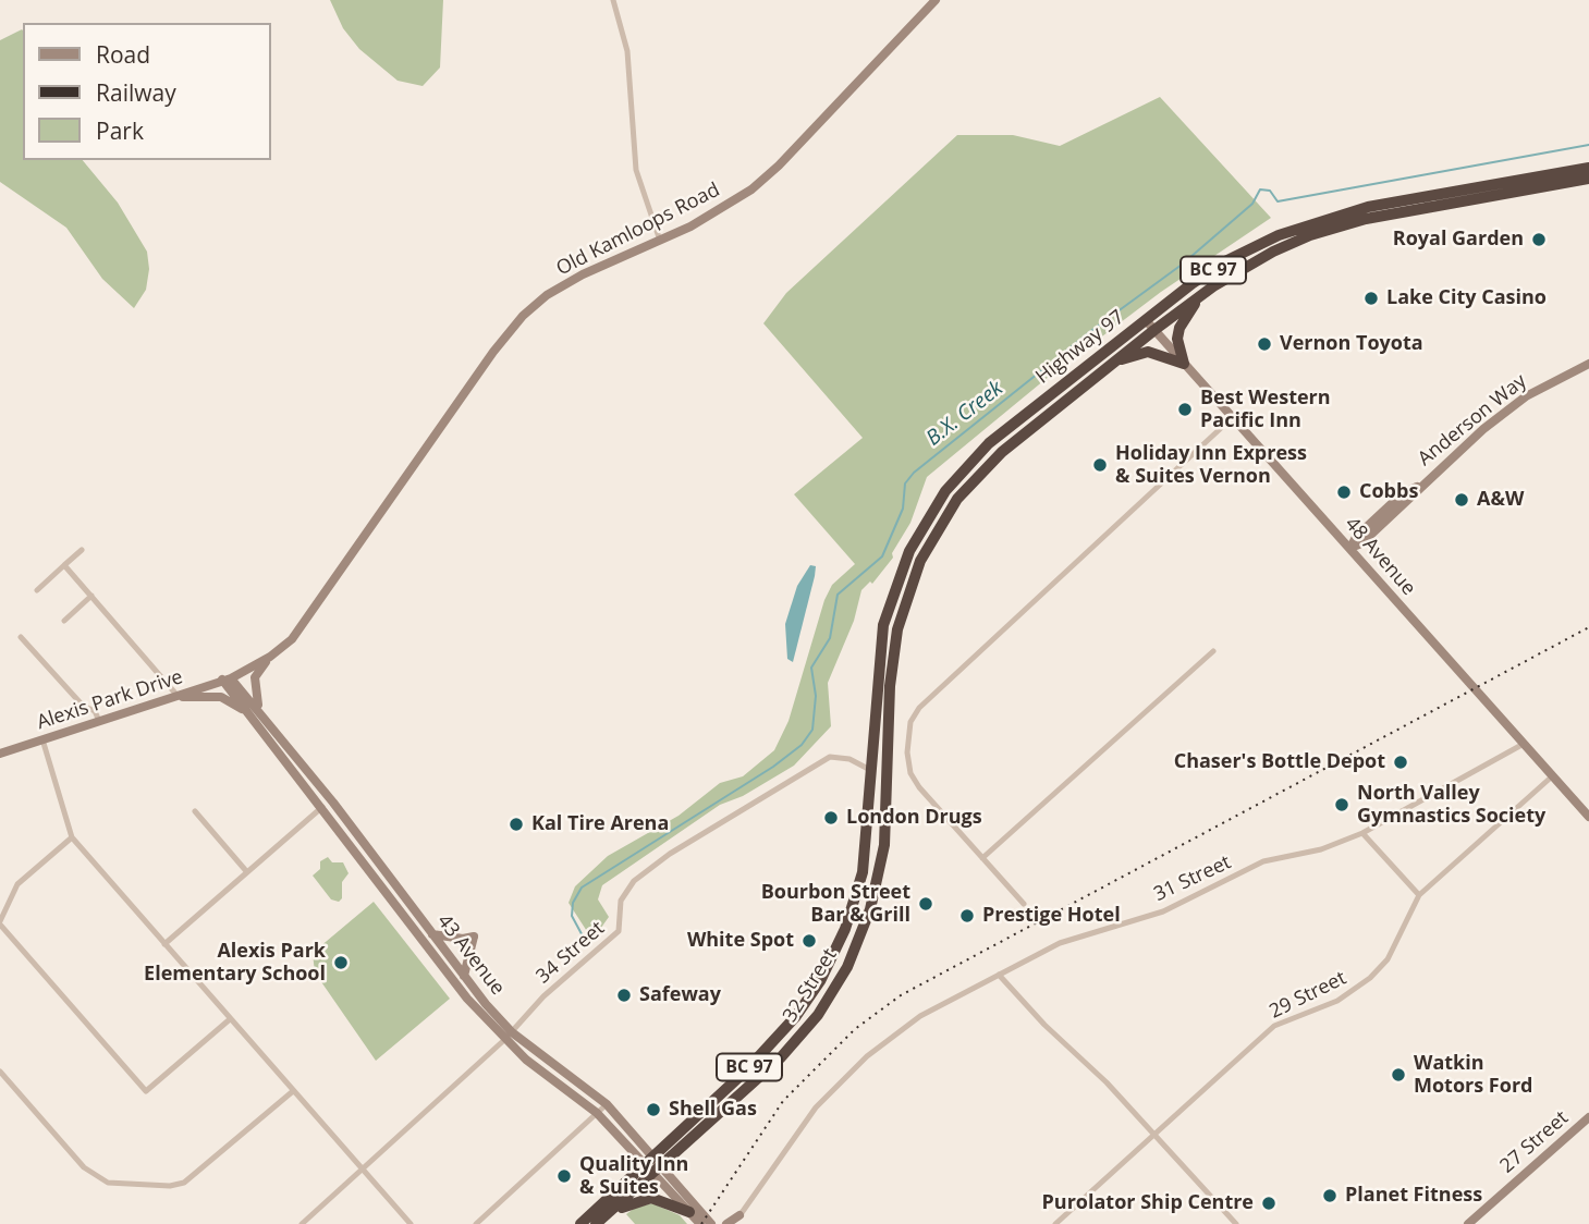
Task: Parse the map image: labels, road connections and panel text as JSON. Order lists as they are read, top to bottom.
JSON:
{
  "streets": {
    "highway": ["BC 97", "Highway 97", "32 Street"],
    "street": [
      "Old Kamloops Road",
      "Anderson Way",
      "48 Avenue",
      "Alexis Park Drive",
      "31 Street",
      "34 Street",
      "43 Avenue",
      "29 Street",
      "27 Street"
    ]
  },
  "crossings": [
    ["Old Kamloops Road", "Alexis Park Drive"],
    ["Old Kamloops Road", "43 Avenue"],
    ["BC 97", "Highway 97"],
    ["Highway 97", "48 Avenue"],
    ["Highway 97", "34 Street"],
    ["Highway 97", "32 Street"],
    ["Anderson Way", "48 Avenue"],
    ["48 Avenue", "31 Street"],
    ["48 Avenue", "29 Street"],
    ["Alexis Park Drive", "43 Avenue"],
    ["34 Street", "43 Avenue"],
    ["43 Avenue", "32 Street"]
  ],
  "water": ["B.X. Creek"],
  "places": [
    "Royal Garden",
    "Lake City Casino",
    "Vernon Toyota",
    "Best Western Pacific Inn",
    "Holiday Inn Express & Suites Vernon",
    "Cobbs",
    "A&W",
    "Chaser's Bottle Depot",
    "North Valley Gymnastics Society",
    "London Drugs",
    "Kal Tire Arena",
    "Bourbon Street Bar & Grill",
    "Prestige Hotel",
    "White Spot",
    "Alexis Park Elementary School",
    "Safeway",
    "Watkin Motors Ford",
    "Shell Gas",
    "Quality Inn & Suites",
    "Planet Fitness",
    "Purolator Ship Centre"
  ],
  "legend": ["Road", "Railway", "Park"]
}
